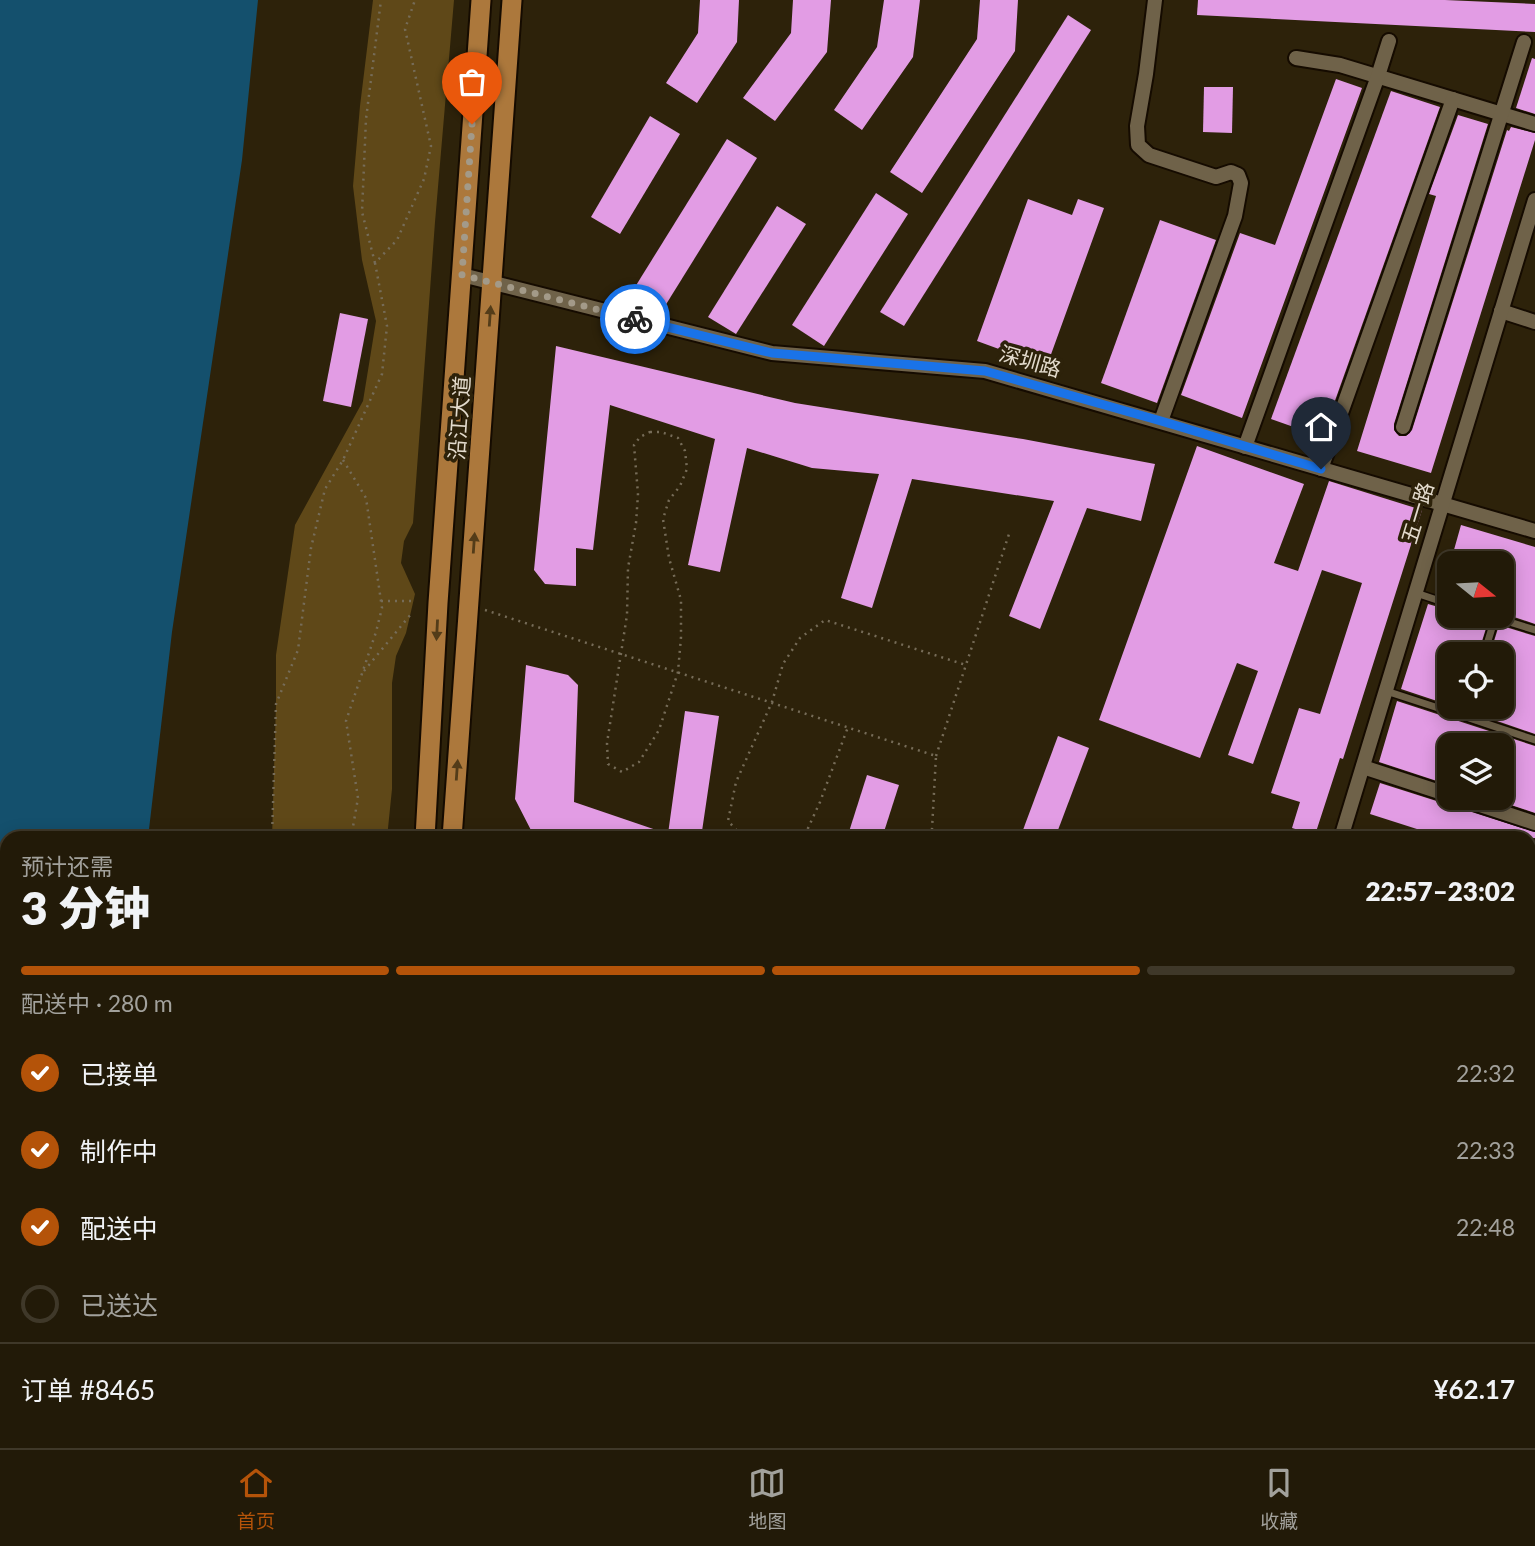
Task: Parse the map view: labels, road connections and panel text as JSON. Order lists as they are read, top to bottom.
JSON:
{
  "streets": {
    "main road": ["沿江大道"],
    "street": ["深圳路", "五一路"]
  },
  "crossings": [
    ["深圳路", "沿江大道"],
    ["深圳路", "五一路"]
  ],
  "north": "right",
  "page": {
    "heading": ["3 分钟", "预计还需", "22:57–23:02"],
    "panel": ["订单 #8465", "¥62.17"],
    "bar": "配送中 · 280 m",
    "list": [
      ["已接单", "22:32"],
      ["制作中", "22:33"],
      ["配送中", "22:48"],
      "已送达"
    ],
    "tabs": ["首页", "地图", "收藏"]
  }
}
